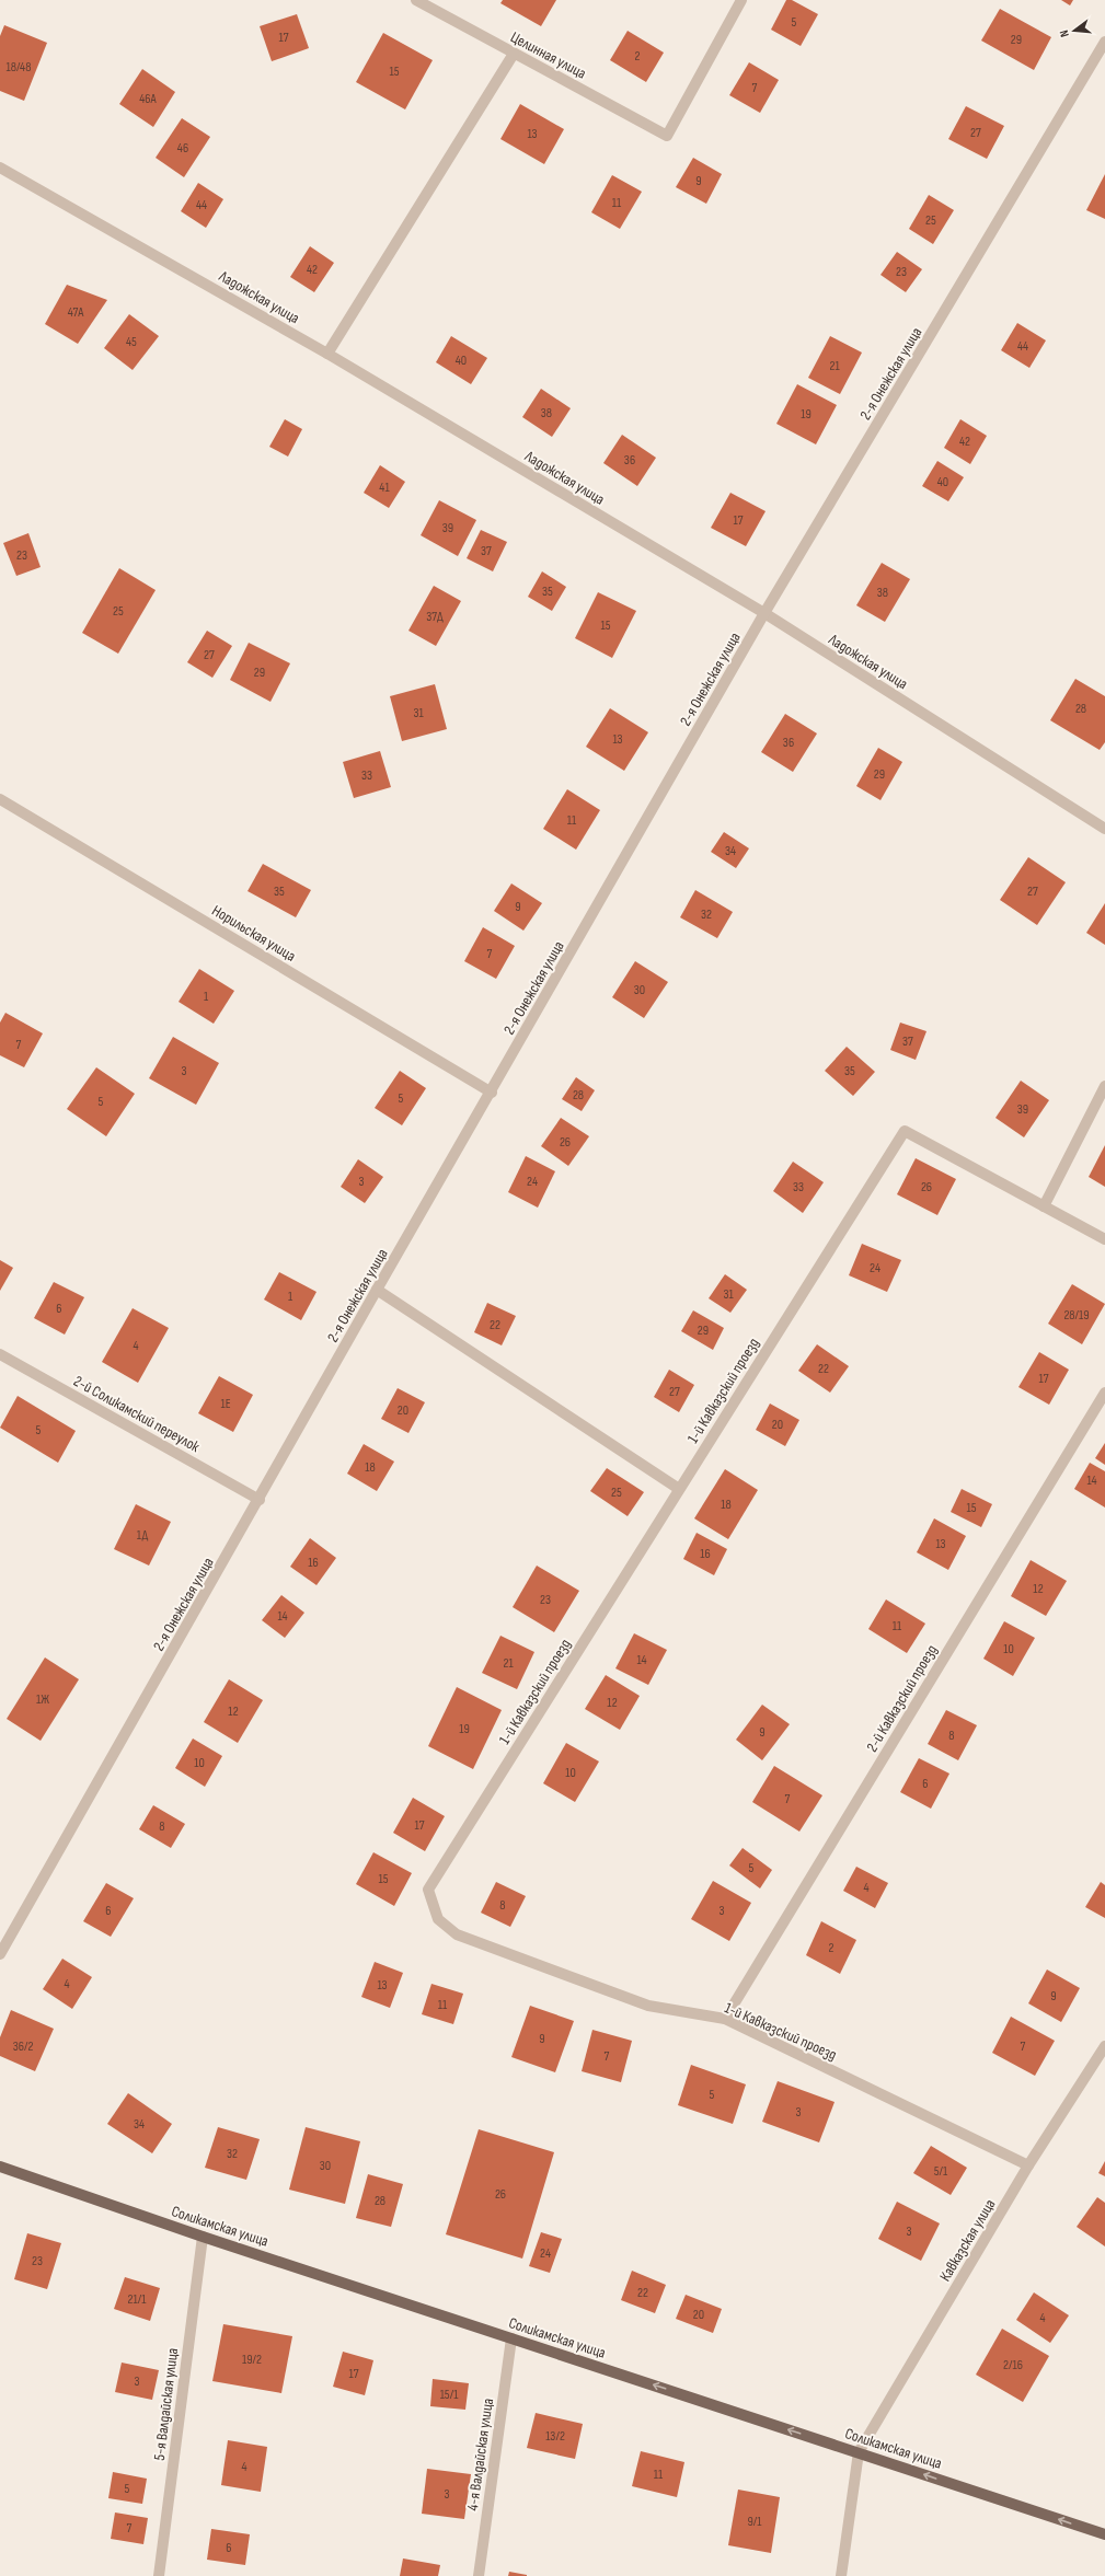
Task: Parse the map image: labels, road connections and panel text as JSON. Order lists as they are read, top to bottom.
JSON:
{
  "streets": {
    "main road": ["Соликамская улица"],
    "street": [
      "Целинная улица",
      "Ладожская улица",
      "2-я Онежская улица",
      "Норильская улица",
      "1-й Кавказский проезд",
      "2-й Соликамский переулок",
      "2-й Кавказский проезд",
      "Кавказская улица",
      "5-я Валдайская улица",
      "4-я Валдайская улица"
    ]
  },
  "crossings": [
    ["Ладожская улица", "2-я Онежская улица"],
    ["2-я Онежская улица", "Норильская улица"],
    ["2-я Онежская улица", "2-й Соликамский переулок"],
    ["1-й Кавказский проезд", "2-й Кавказский проезд"],
    ["1-й Кавказский проезд", "Кавказская улица"],
    ["Соликамская улица", "Кавказская улица"],
    ["Соликамская улица", "5-я Валдайская улица"],
    ["Соликамская улица", "4-я Валдайская улица"]
  ],
  "one_way": ["Соликамская улица"],
  "house_numbers": [
    "5",
    "17",
    "29",
    "2",
    "18/48",
    "15",
    "7",
    "46А",
    "27",
    "13",
    "46",
    "9",
    "11",
    "44",
    "25",
    "42",
    "23",
    "47А",
    "45",
    "44",
    "40",
    "21",
    "38",
    "19",
    "42",
    "36",
    "40",
    "41",
    "17",
    "39",
    "37",
    "23",
    "35",
    "38",
    "25",
    "37Д",
    "15",
    "27",
    "29",
    "28",
    "31",
    "13",
    "36",
    "29",
    "33",
    "11",
    "34",
    "35",
    "27",
    "9",
    "32",
    "7",
    "30",
    "1",
    "37",
    "7",
    "3",
    "35",
    "28",
    "5",
    "5",
    "39",
    "26",
    "3",
    "24",
    "33",
    "26",
    "24",
    "31",
    "1",
    "6",
    "28/19",
    "22",
    "29",
    "4",
    "22",
    "17",
    "27",
    "1Е",
    "20",
    "20",
    "5",
    "18",
    "14",
    "25",
    "18",
    "15",
    "1Д",
    "13",
    "16",
    "16",
    "12",
    "23",
    "14",
    "11",
    "10",
    "14",
    "21",
    "1Ж",
    "12",
    "12",
    "19",
    "9",
    "8",
    "10",
    "10",
    "6",
    "7",
    "17",
    "8",
    "5",
    "15",
    "4",
    "8",
    "6",
    "3",
    "2",
    "4",
    "13",
    "9",
    "11",
    "9",
    "36/2",
    "7",
    "7",
    "5",
    "3",
    "34",
    "32",
    "30",
    "5/1",
    "26",
    "28",
    "3",
    "24",
    "23",
    "22",
    "21/1",
    "20",
    "4",
    "19/2",
    "2/16",
    "17",
    "3",
    "15/1",
    "13/2",
    "4",
    "11",
    "5",
    "3",
    "9/1",
    "7",
    "6"
  ],
  "north": "left"
}
